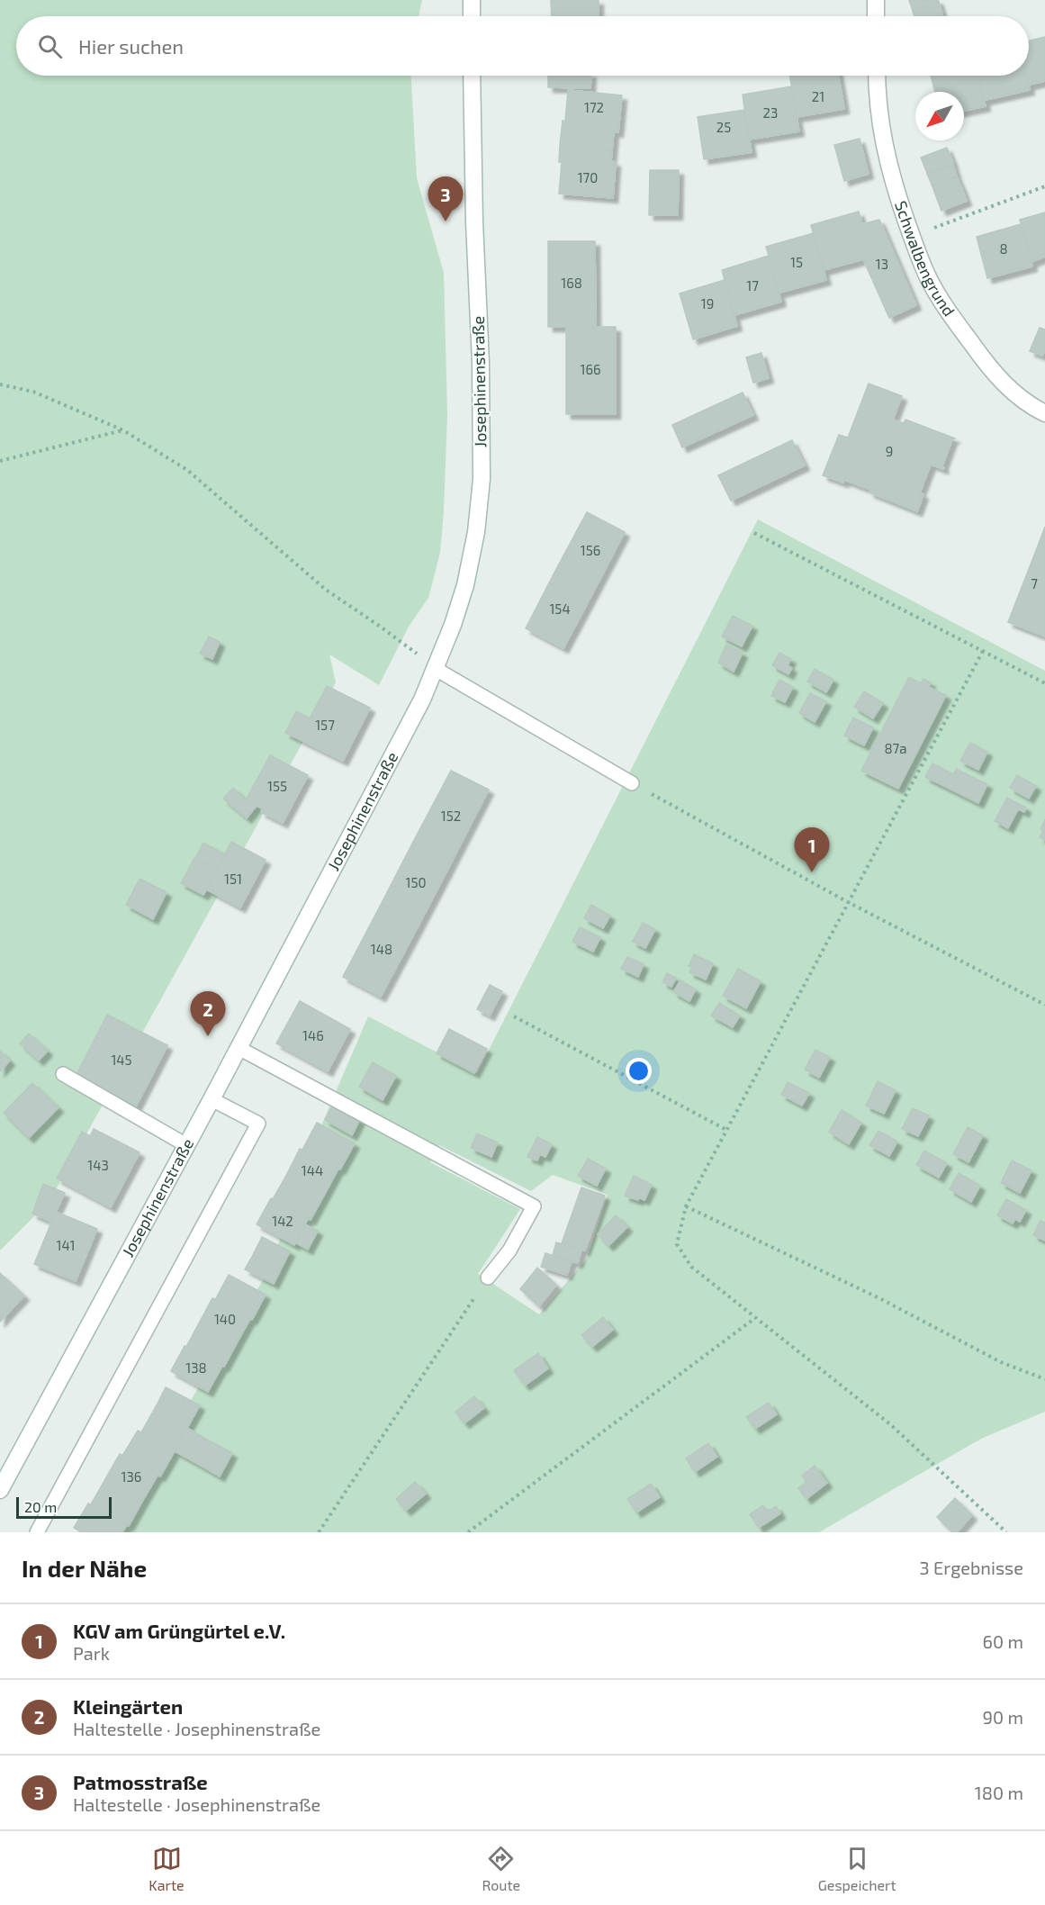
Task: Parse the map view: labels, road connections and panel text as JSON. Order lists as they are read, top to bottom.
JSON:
{
  "streets": {
    "street": ["Schwalbengrund", "Josephinenstraße"]
  },
  "house_numbers": [
    "21",
    "172",
    "23",
    "25",
    "170",
    "8",
    "15",
    "13",
    "168",
    "17",
    "19",
    "166",
    "9",
    "156",
    "7",
    "154",
    "157",
    "87a",
    "155",
    "152",
    "151",
    "150",
    "148",
    "146",
    "145",
    "143",
    "144",
    "142",
    "141",
    "140",
    "138",
    "136"
  ],
  "scale_bar": "20 m",
  "north": "bottom left",
  "page": {
    "search": "Hier suchen",
    "pins": ["3", "1", "2"],
    "scale": "20 m",
    "heading": ["In der Nähe", "3 Ergebnisse"],
    "list": [
      {
        "mark": "1",
        "name": "KGV am Grüngürtel e.V.",
        "note": "Park",
        "value": "60 m"
      },
      {
        "mark": "2",
        "name": "Kleingärten",
        "note": "Haltestelle · Josephinenstraße",
        "value": "90 m"
      },
      {
        "mark": "3",
        "name": "Patmosstraße",
        "note": "Haltestelle · Josephinenstraße",
        "value": "180 m"
      }
    ],
    "nav": ["Karte", "Route", "Gespeichert"]
  }
}
